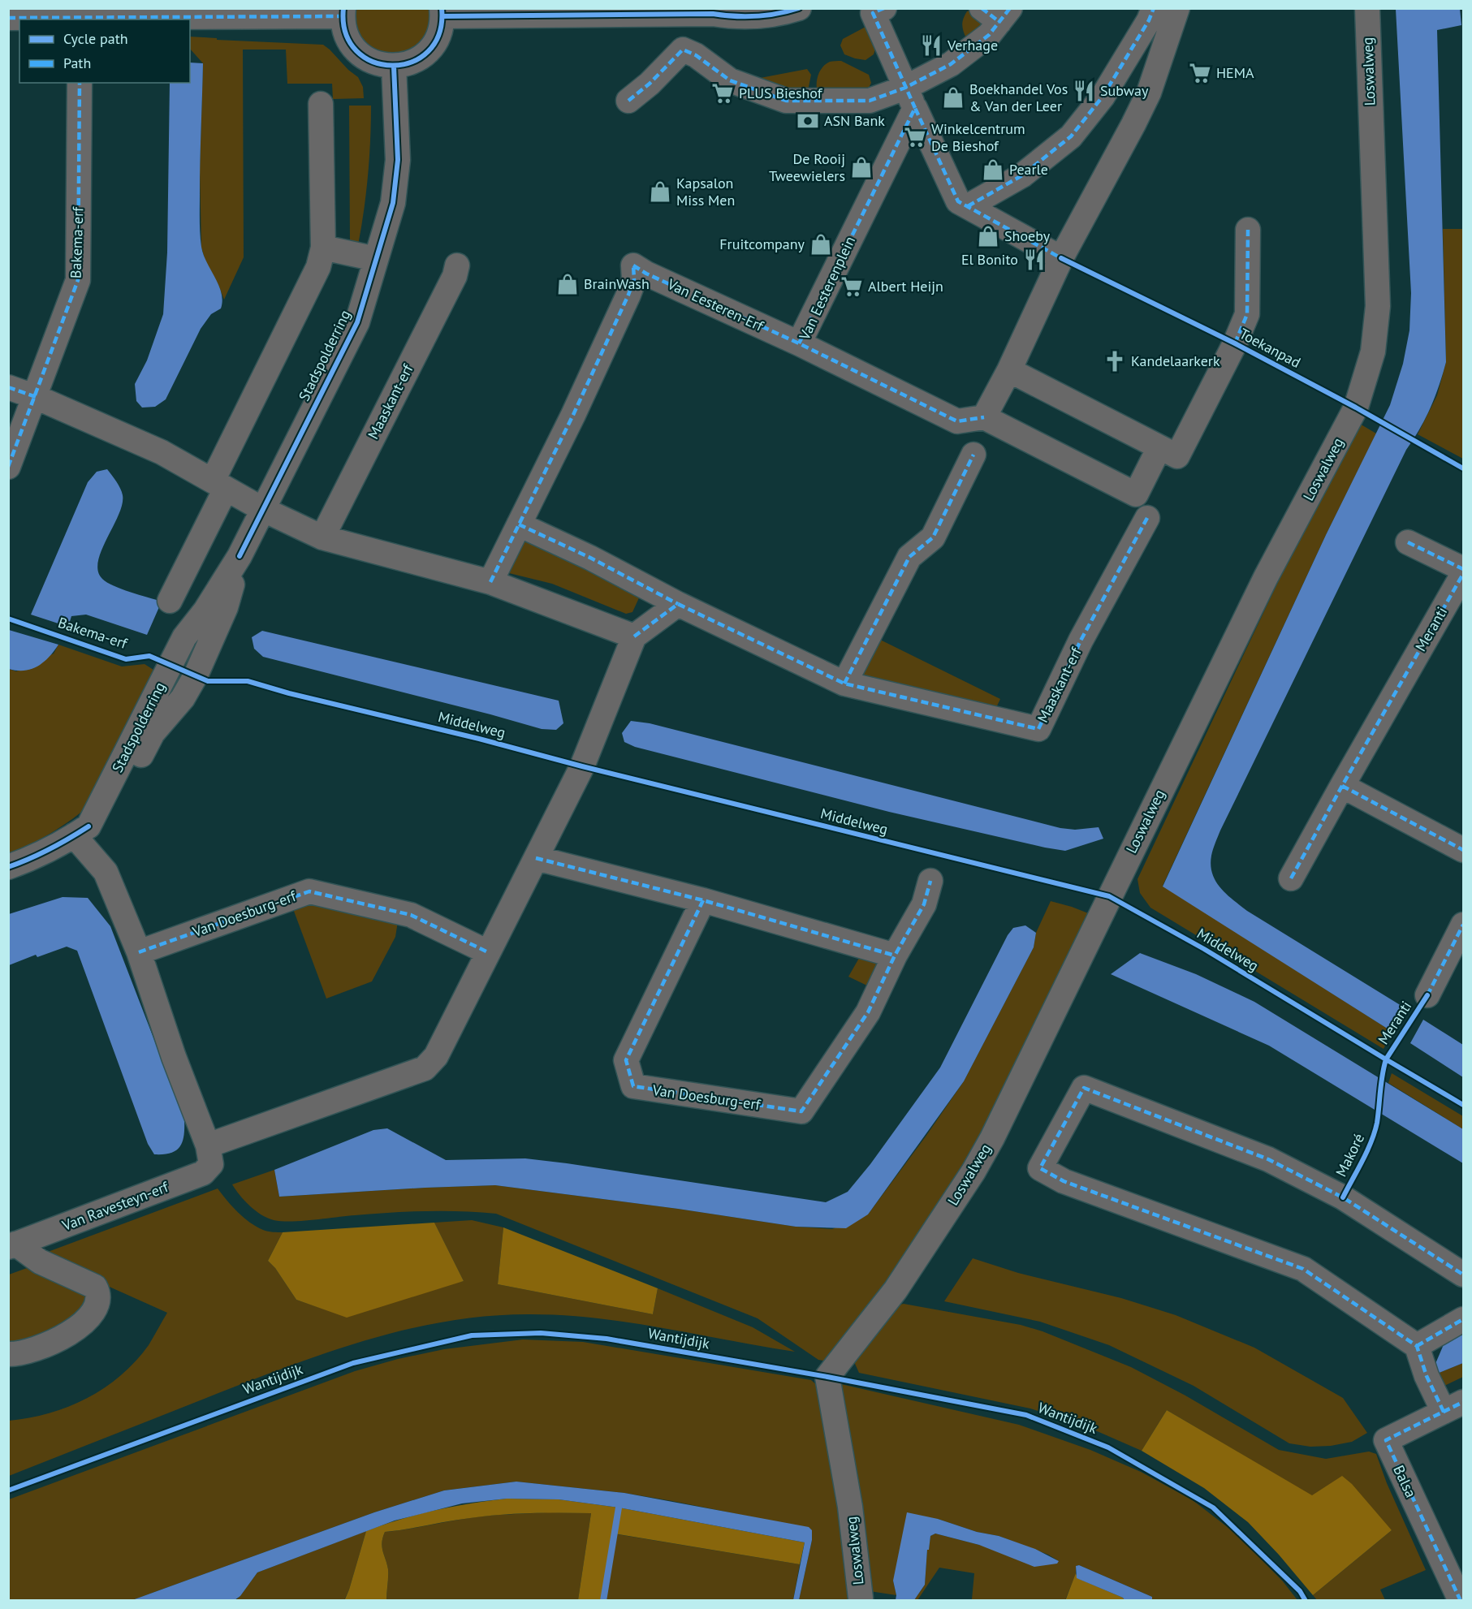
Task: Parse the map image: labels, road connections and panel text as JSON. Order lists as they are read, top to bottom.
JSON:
{
  "streets": {
    "street": [
      "Loswalweg",
      "Bakema-erf",
      "Van Eesterenplein",
      "Van Eesteren-Erf",
      "Stadspolderring",
      "Maaskant-erf",
      "Meranti",
      "Van Doesburg-erf",
      "Makoré",
      "Van Ravesteyn-erf",
      "Balsa"
    ],
    "cycle path": ["Toekanpad", "Middelweg", "Wantijdijk"]
  },
  "crossings": [
    ["Van Eesterenplein", "Van Eesteren-Erf"],
    ["Van Eesteren-Erf", "Maaskant-erf"]
  ],
  "places": {
    "restaurant": ["Verhage", "Subway", "El Bonito"],
    "supermarket": [
      "HEMA",
      "PLUS Bieshof",
      "Winkelcentrum De Bieshof",
      "Albert Heijn"
    ],
    "shop": [
      "Boekhandel Vos & Van der Leer",
      "De Rooij Tweewielers",
      "Pearle",
      "Kapsalon Miss Men",
      "Shoeby",
      "Fruitcompany",
      "BrainWash"
    ],
    "bank": ["ASN Bank"],
    "church": ["Kandelaarkerk"]
  },
  "legend": ["Cycle path", "Path"]
}
